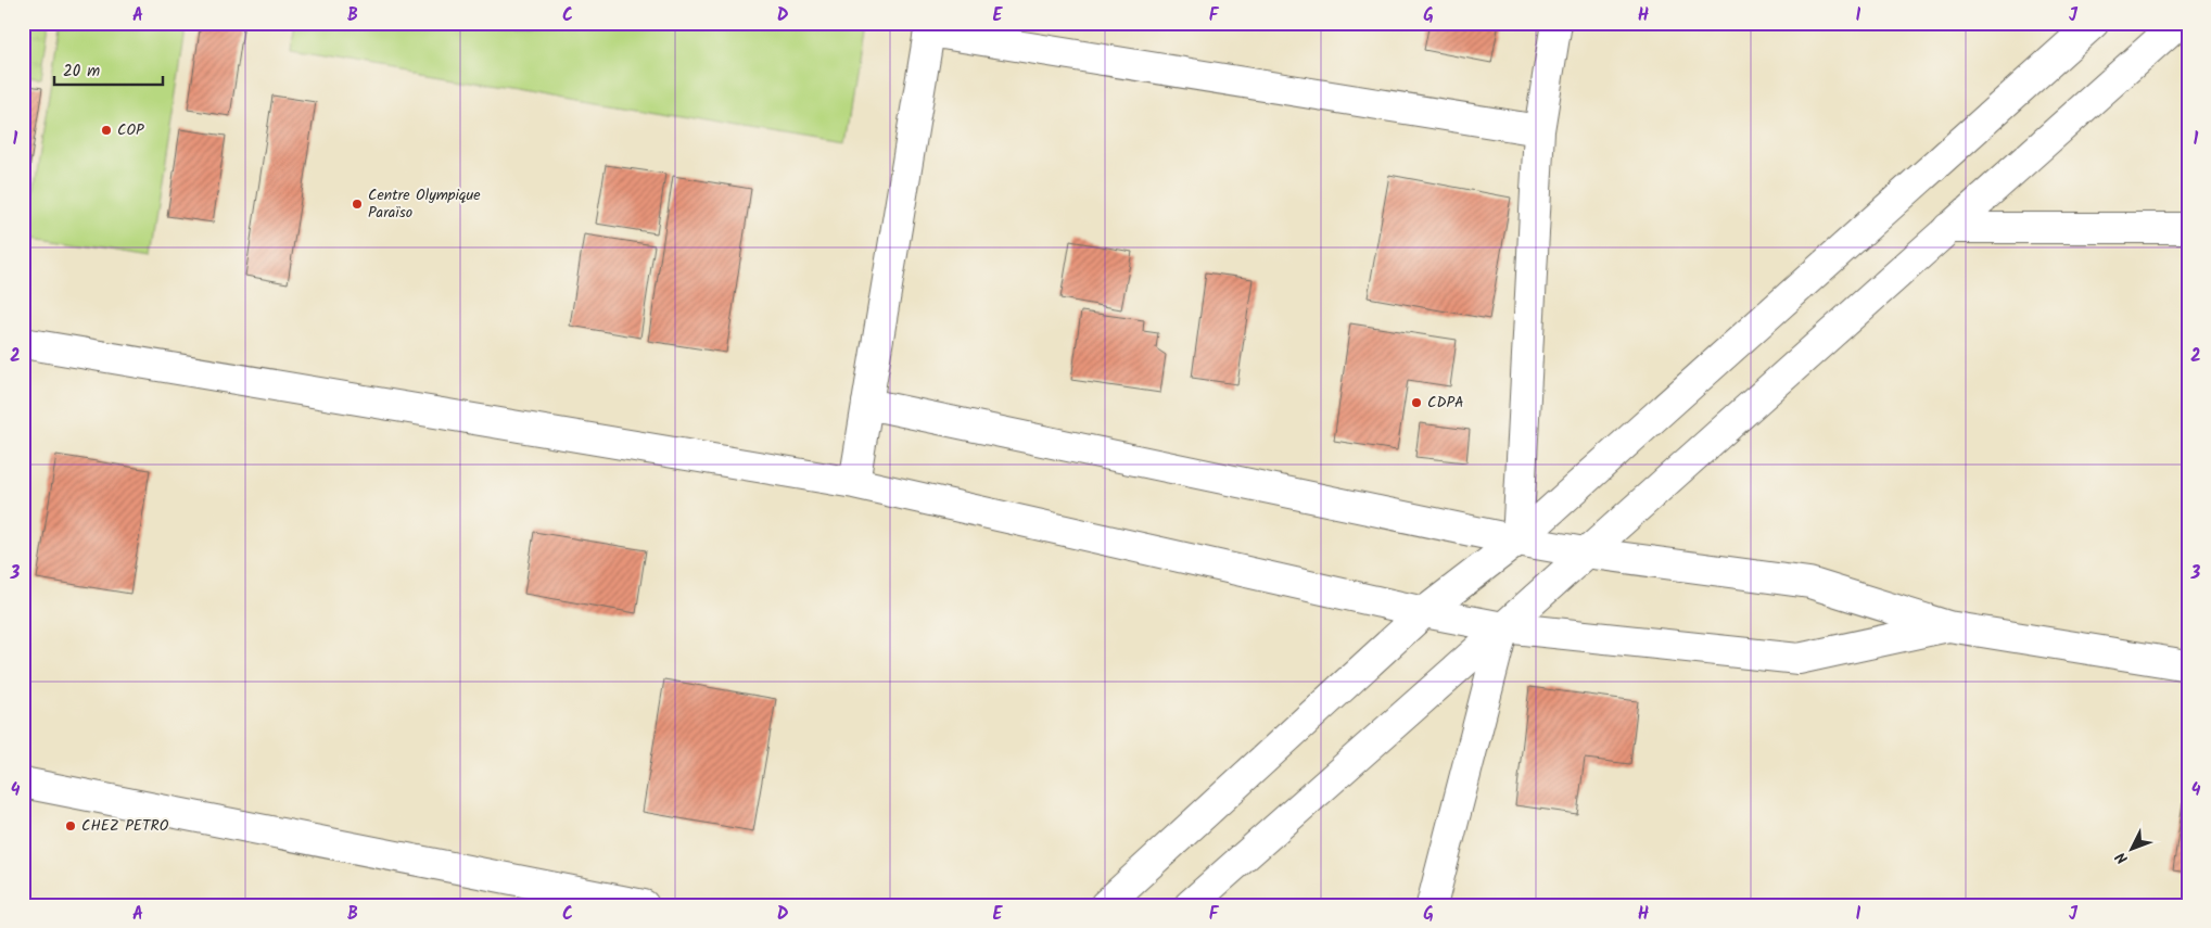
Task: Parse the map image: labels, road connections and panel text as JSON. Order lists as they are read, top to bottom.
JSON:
{
  "places": [
    "COP",
    "Centre Olympique Paraïso",
    "CDPA",
    "CHEZ PETRO"
  ],
  "scale_bar": "20 m",
  "north": "bottom left",
  "grid": {
    "columns": [
      "A",
      "B",
      "C",
      "D",
      "E",
      "F",
      "G",
      "H",
      "I",
      "J"
    ],
    "rows": [
      "1",
      "2",
      "3",
      "4"
    ]
  }
}
